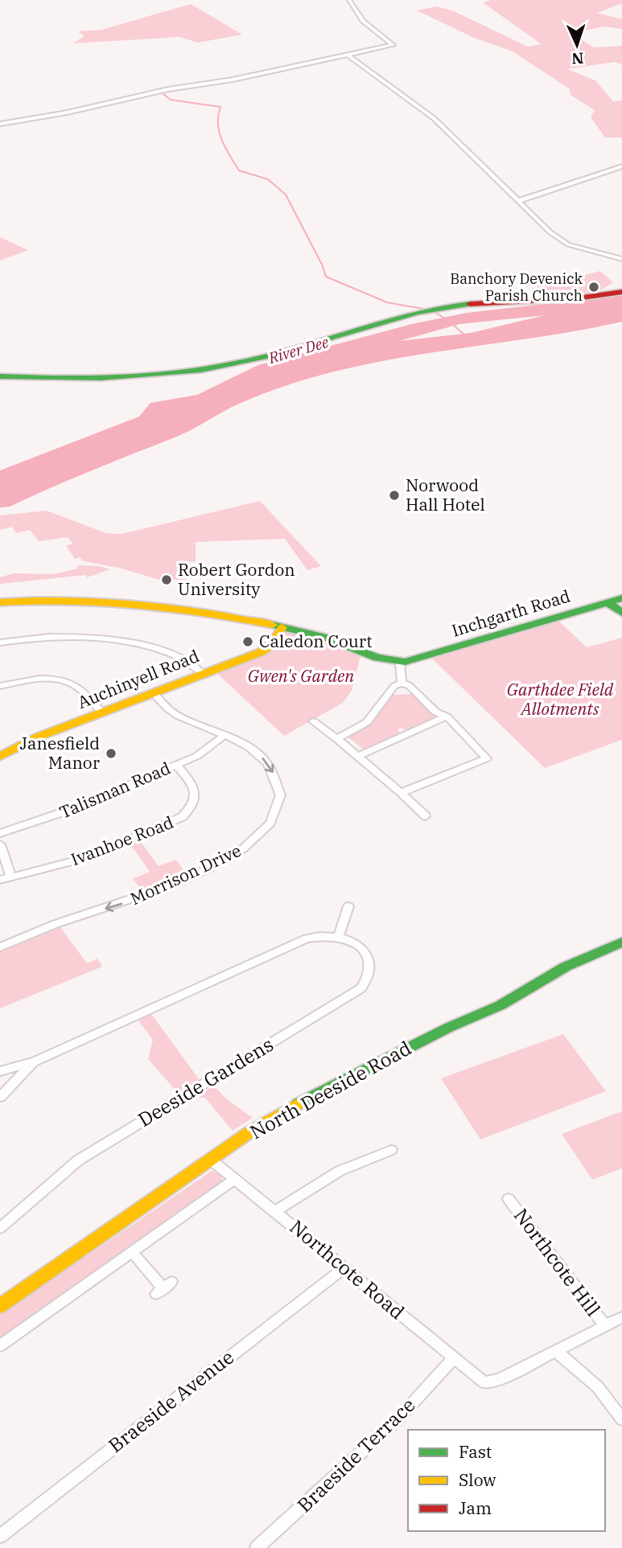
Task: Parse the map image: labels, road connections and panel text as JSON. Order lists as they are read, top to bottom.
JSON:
{
  "streets": {
    "main road": ["Inchgarth Road", "Auchinyell Road", "North Deeside Road"],
    "street": [
      "Talisman Road",
      "Ivanhoe Road",
      "Morrison Drive",
      "Deeside Gardens",
      "Northcote Hill",
      "Northcote Road",
      "Braeside Avenue",
      "Braeside Terrace"
    ]
  },
  "crossings": [
    ["Auchinyell Road", "Morrison Drive"],
    ["Talisman Road", "Ivanhoe Road"],
    ["Talisman Road", "Morrison Drive"],
    ["North Deeside Road", "Northcote Road"],
    ["Northcote Road", "Braeside Avenue"],
    ["Northcote Road", "Braeside Terrace"]
  ],
  "water": ["River Dee"],
  "parks": ["Gwen's Garden", "Garthdee Field Allotments"],
  "places": [
    "Banchory Devenick Parish Church",
    "Norwood Hall Hotel",
    "Robert Gordon University",
    "Caledon Court",
    "Janesfield Manor"
  ],
  "legend": ["Fast", "Slow", "Jam"],
  "north": "bottom"
}
